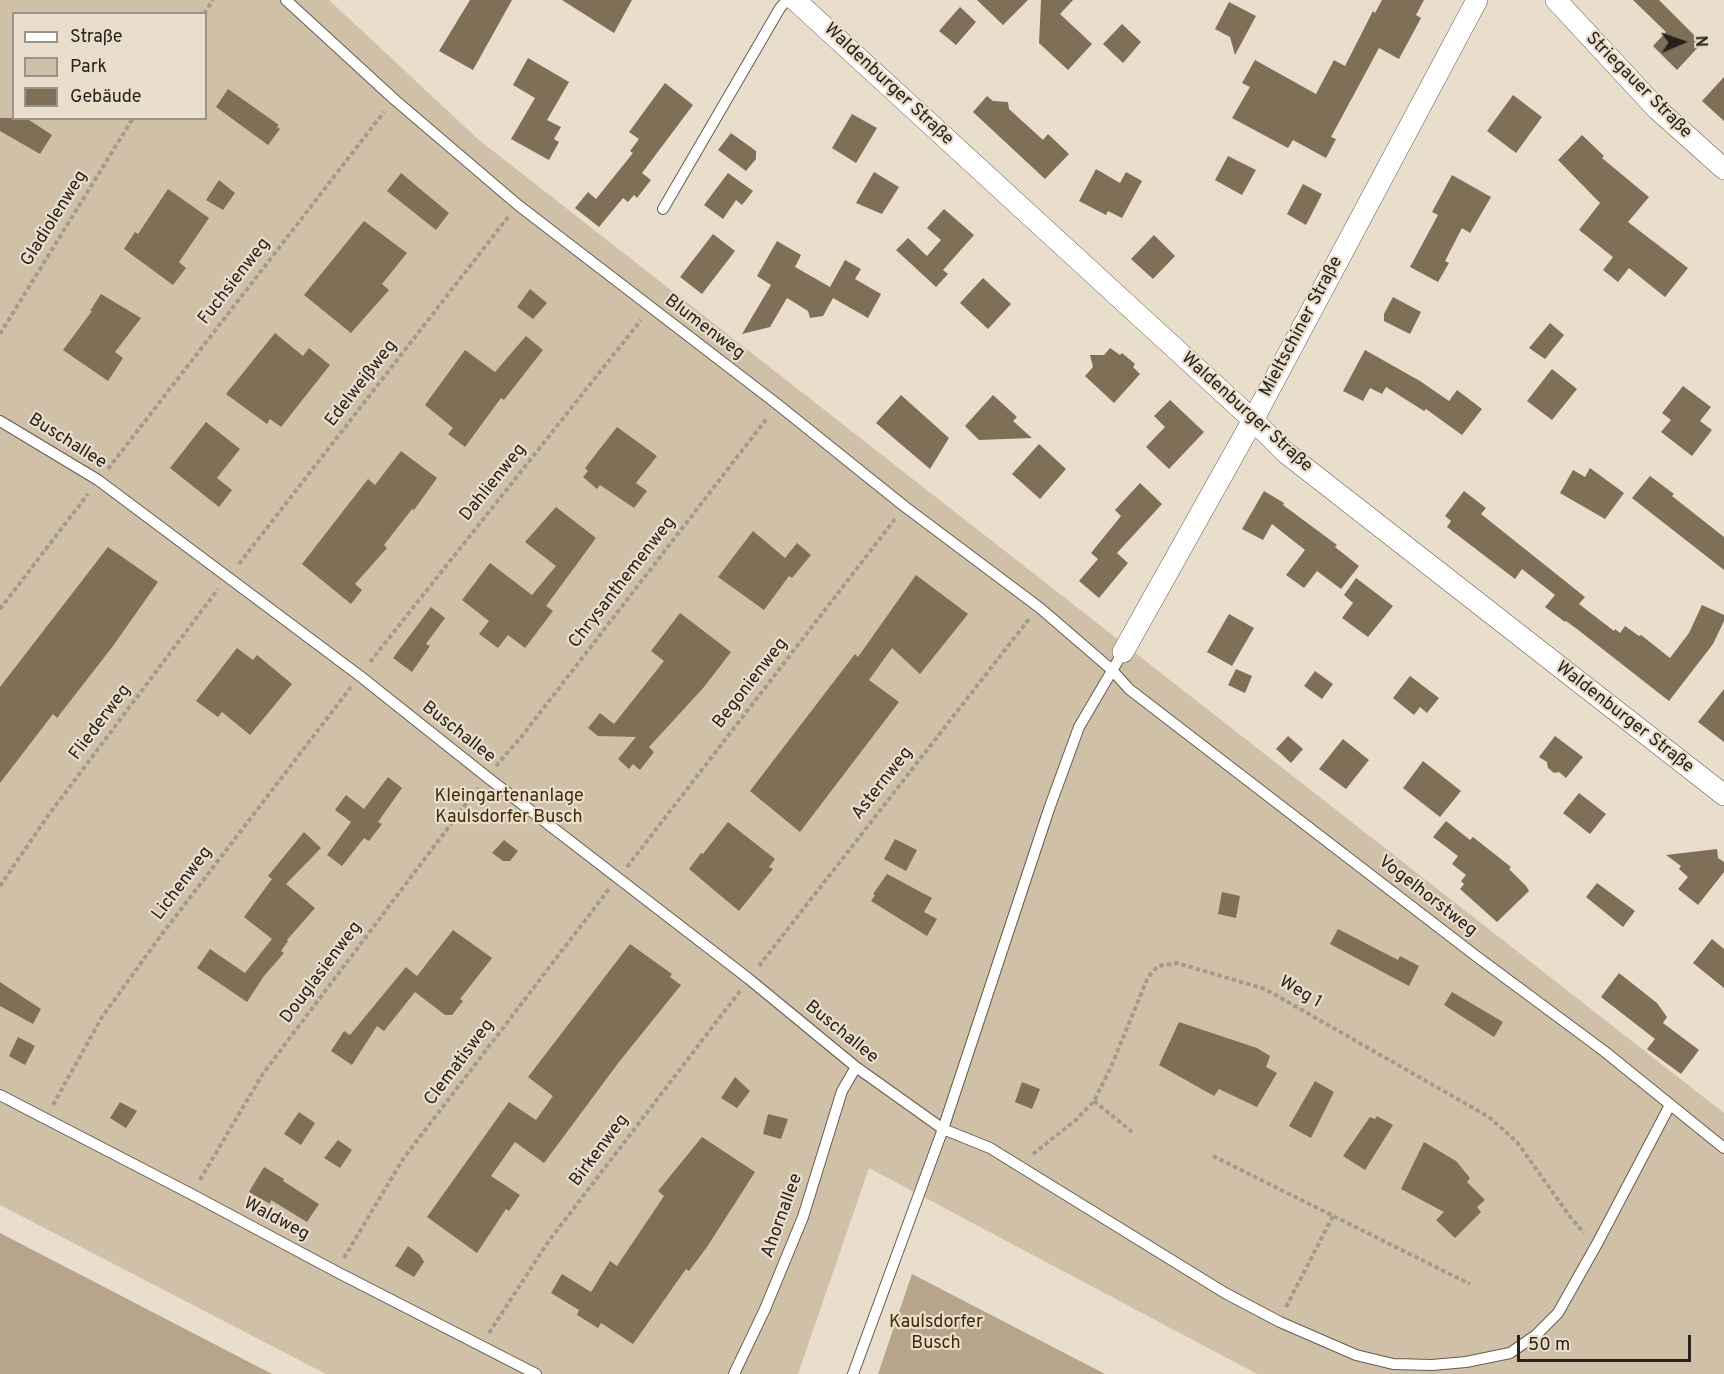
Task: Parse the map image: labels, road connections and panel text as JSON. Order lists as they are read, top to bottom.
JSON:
{
  "streets": {
    "street": ["Waldenburger Straße", "Striegauer Straße", "Mieltschiner Straße"],
    "lane": [
      "Blumenweg",
      "Buschallee",
      "Vogelhorstweg",
      "Ahornallee",
      "Waldweg"
    ],
    "path": [
      "Gladiolenweg",
      "Fuchsienweg",
      "Edelweißweg",
      "Dahlienweg",
      "Chrysanthemenweg",
      "Begonienweg",
      "Fliederweg",
      "Asternweg",
      "Lichenweg",
      "Douglasienweg",
      "Weg 1",
      "Clematisweg",
      "Birkenweg"
    ]
  },
  "crossings": [
    ["Waldenburger Straße", "Mieltschiner Straße"],
    ["Fuchsienweg", "Blumenweg"],
    ["Fuchsienweg", "Buschallee"],
    ["Blumenweg", "Edelweißweg"],
    ["Blumenweg", "Dahlienweg"],
    ["Blumenweg", "Chrysanthemenweg"],
    ["Blumenweg", "Begonienweg"],
    ["Blumenweg", "Asternweg"],
    ["Blumenweg", "Vogelhorstweg"],
    ["Edelweißweg", "Buschallee"],
    ["Edelweißweg", "Fliederweg"],
    ["Buschallee", "Dahlienweg"],
    ["Buschallee", "Chrysanthemenweg"],
    ["Buschallee", "Begonienweg"],
    ["Buschallee", "Fliederweg"],
    ["Buschallee", "Asternweg"],
    ["Buschallee", "Lichenweg"],
    ["Buschallee", "Vogelhorstweg"],
    ["Buschallee", "Douglasienweg"],
    ["Buschallee", "Weg 1"],
    ["Buschallee", "Clematisweg"],
    ["Buschallee", "Birkenweg"],
    ["Buschallee", "Ahornallee"],
    ["Dahlienweg", "Lichenweg"],
    ["Chrysanthemenweg", "Douglasienweg"],
    ["Begonienweg", "Clematisweg"],
    ["Asternweg", "Birkenweg"],
    ["Lichenweg", "Waldweg"],
    ["Douglasienweg", "Waldweg"],
    ["Clematisweg", "Waldweg"],
    ["Birkenweg", "Waldweg"]
  ],
  "parks": ["Kleingartenanlage Kaulsdorfer Busch", "Kaulsdorfer Busch"],
  "legend": ["Straße", "Park", "Gebäude"],
  "scale_bar": "50 m",
  "north": "right"
}
